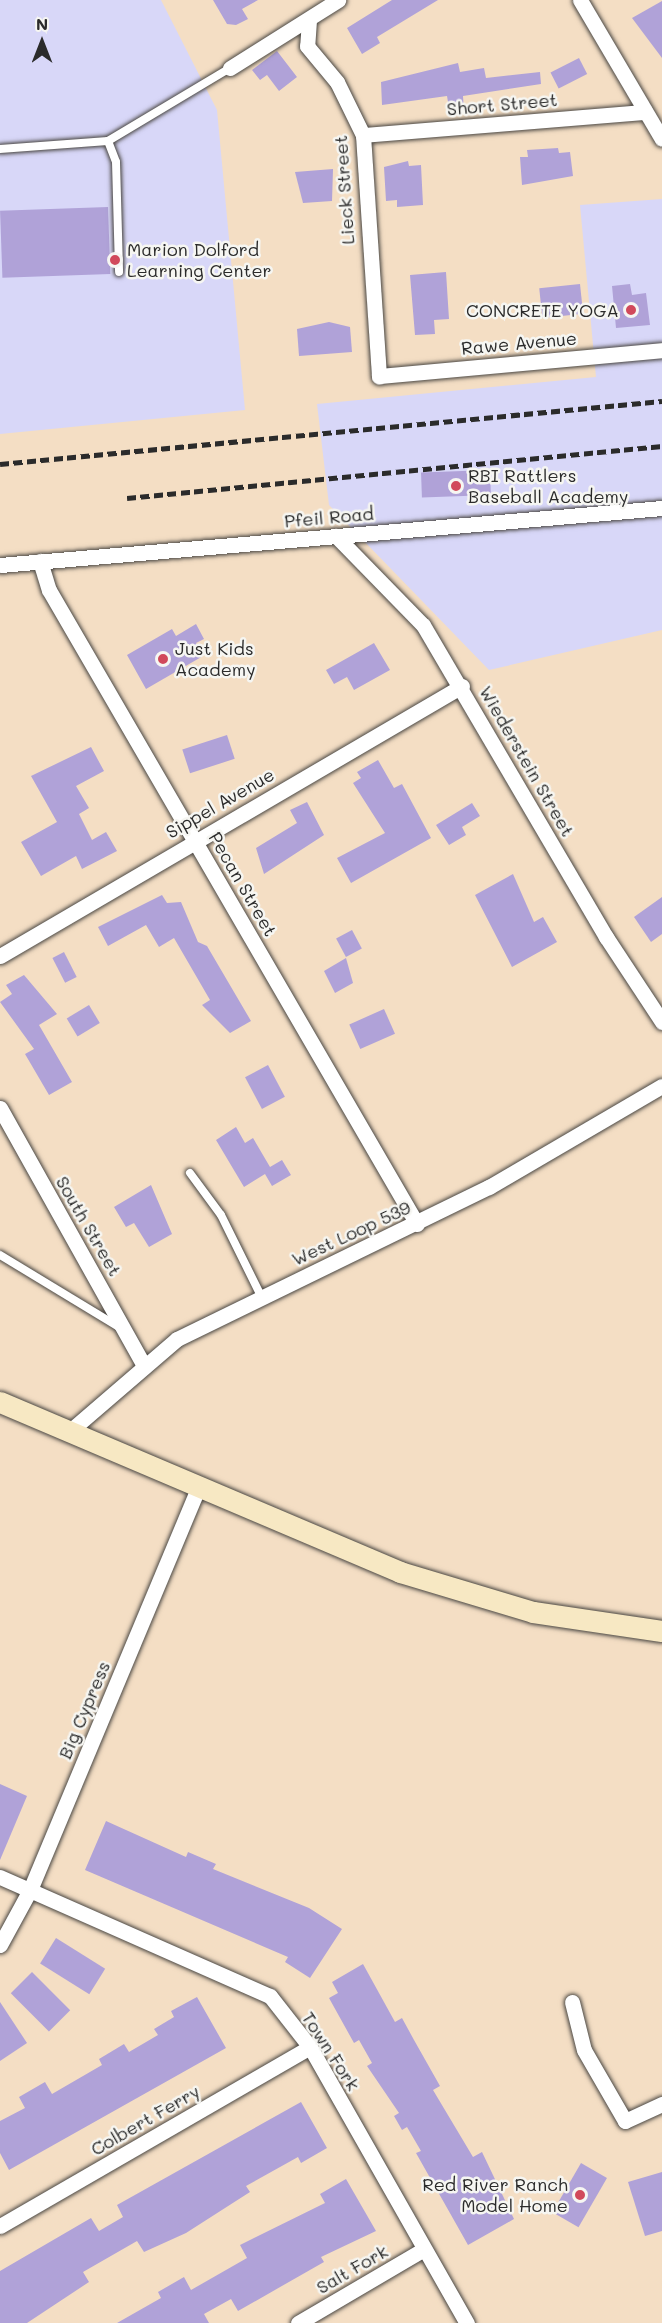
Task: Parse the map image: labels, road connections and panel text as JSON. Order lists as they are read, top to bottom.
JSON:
{
  "streets": {
    "street": [
      "Short Street",
      "Lieck Street",
      "Rawe Avenue",
      "Pfeil Road",
      "Wiederstein Street",
      "Sippel Avenue",
      "Pecan Street",
      "South Street",
      "West Loop 539",
      "Big Cypress",
      "Town Fork",
      "Colbert Ferry",
      "Salt Fork"
    ]
  },
  "crossings": [
    ["Short Street", "Lieck Street"],
    ["Lieck Street", "Rawe Avenue"],
    ["Pfeil Road", "Wiederstein Street"],
    ["Pfeil Road", "Pecan Street"],
    ["Wiederstein Street", "Sippel Avenue"],
    ["Sippel Avenue", "Pecan Street"],
    ["Pecan Street", "West Loop 539"],
    ["South Street", "West Loop 539"],
    ["Big Cypress", "Town Fork"],
    ["Town Fork", "Colbert Ferry"],
    ["Town Fork", "Salt Fork"]
  ],
  "places": [
    "Marion Dolford Learning Center",
    "CONCRETE YOGA",
    "RBI Rattlers Baseball Academy",
    "Just Kids Academy",
    "Red River Ranch Model Home"
  ],
  "north": "top"
}
